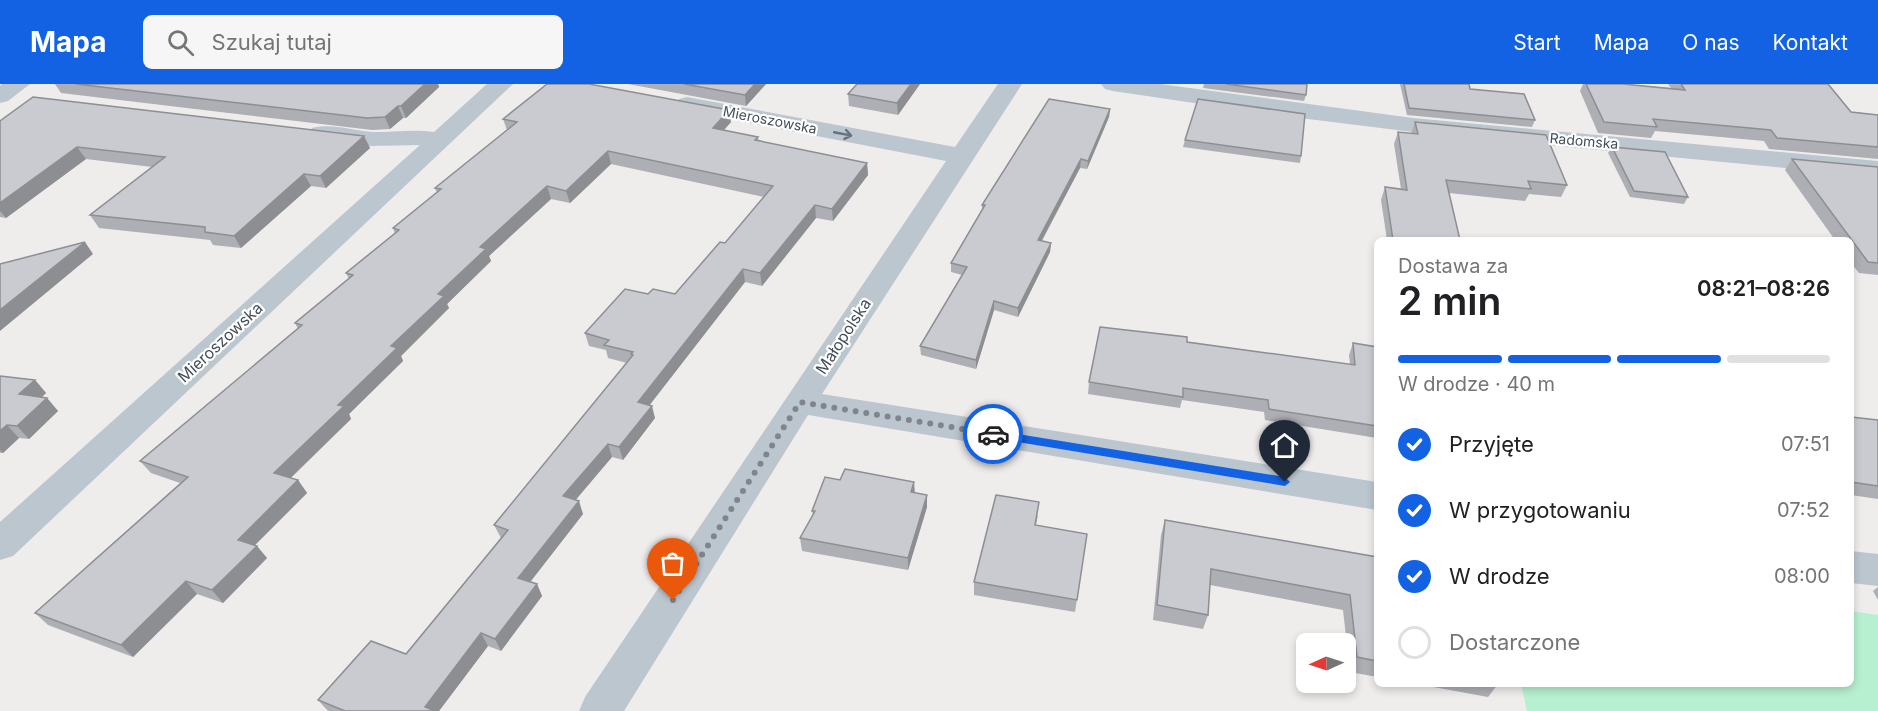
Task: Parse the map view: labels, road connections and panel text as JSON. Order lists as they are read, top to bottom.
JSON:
{
  "streets": {
    "street": ["Mieroszowska", "Radomska", "Małopolska"]
  },
  "crossings": [
    ["Mieroszowska", "Małopolska"]
  ],
  "north": "left",
  "page": {
    "header": "Mapa",
    "search": "Szukaj tutaj",
    "nav": [
      "Start",
      "Mapa",
      "O nas",
      "Kontakt"
    ],
    "heading": ["2 min", "Dostawa za", "08:21–08:26"],
    "bar": "W drodze · 40 m",
    "list": [
      ["Przyjęte", "07:51"],
      ["W przygotowaniu", "07:52"],
      ["W drodze", "08:00"],
      "Dostarczone"
    ]
  }
}
